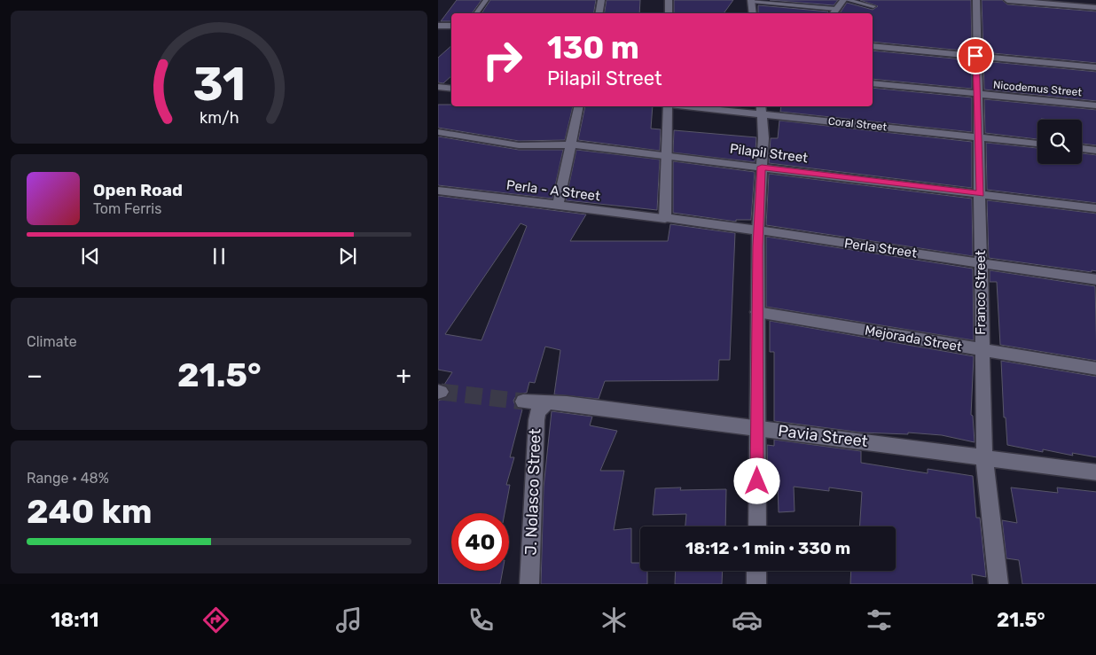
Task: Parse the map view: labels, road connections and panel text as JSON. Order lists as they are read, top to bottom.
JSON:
{
  "streets": {
    "street": [
      "Nicodemus Street",
      "Coral Street",
      "Pilapil Street",
      "Perla - A Street",
      "Perla Street",
      "Franco Street",
      "Mejorada Street",
      "Pavia Street",
      "J. Nolasco Street"
    ]
  },
  "crossings": [
    ["Nicodemus Street", "Franco Street"],
    ["Coral Street", "Franco Street"],
    ["Pilapil Street", "Franco Street"],
    ["Perla - A Street", "Perla Street"],
    ["Perla Street", "Franco Street"],
    ["Franco Street", "Mejorada Street"],
    ["Franco Street", "Pavia Street"],
    ["Pavia Street", "J. Nolasco Street"]
  ],
  "page": {
    "turn": ["130 m", "Pilapil Street"],
    "song": ["Open Road", "Tom Ferris"],
    "tile": [
      "Climate",
      ["Range · 48%", "240 km"]
    ],
    "heat": ["−", "21.5°", "+"],
    "limit": "40",
    "trip": "18:12 · 1 min · 330 m",
    "tabs": ["18:11", "21.5°"],
    "gauge": ["31", "km/h"]
  }
}
